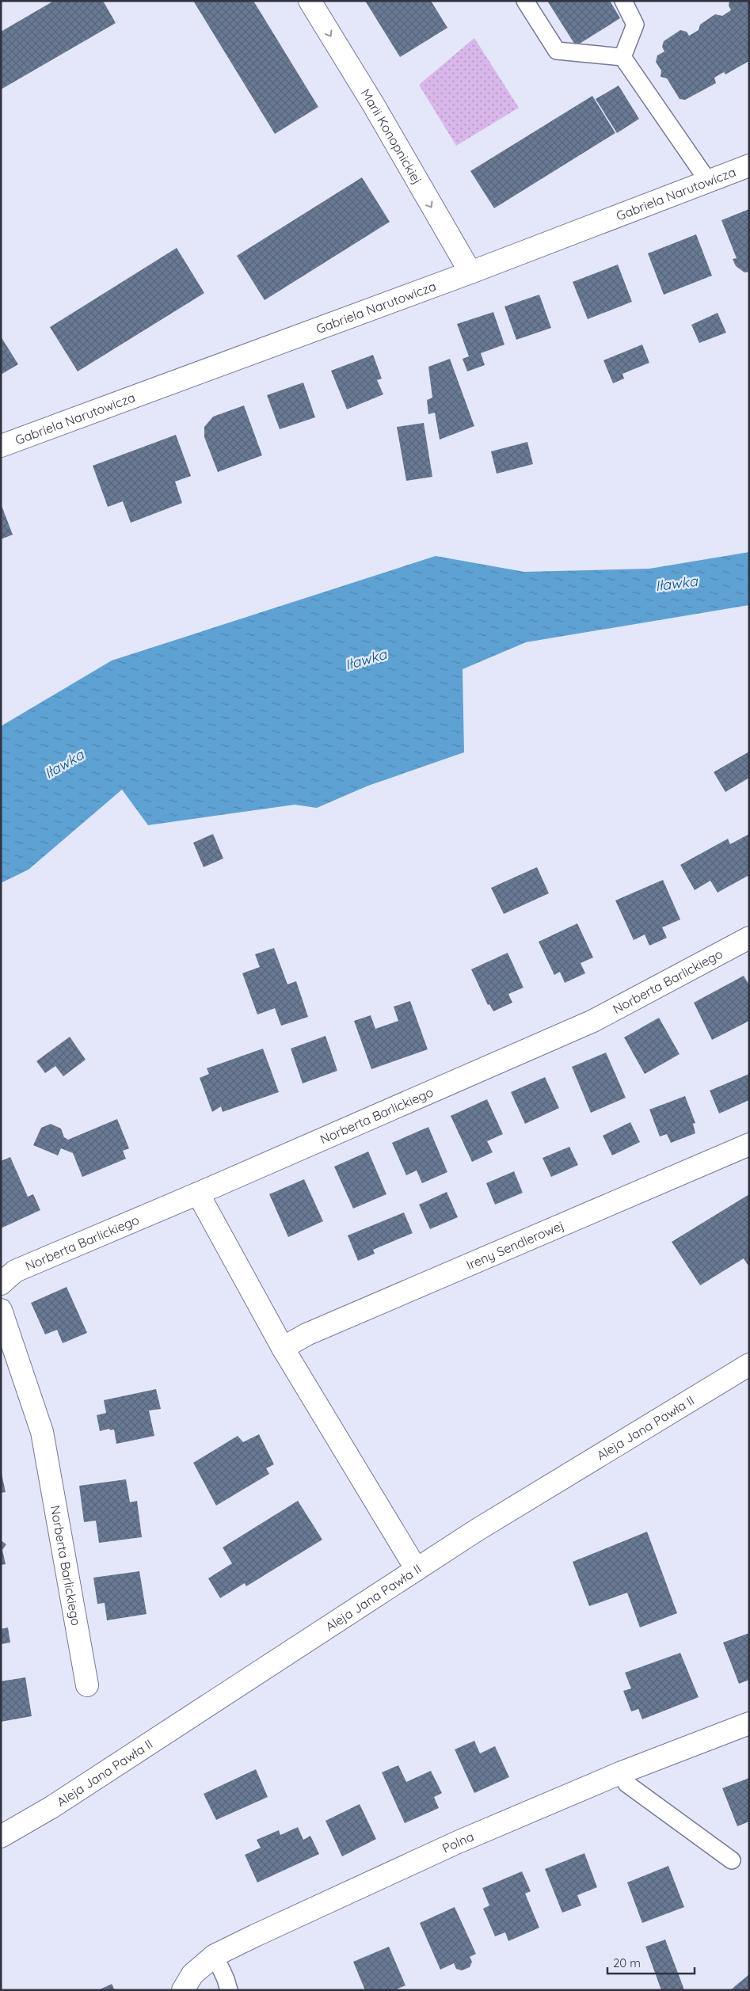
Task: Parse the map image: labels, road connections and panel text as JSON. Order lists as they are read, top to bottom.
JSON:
{
  "streets": {
    "street": [
      "Marii Konopnickiej",
      "Gabriela Narutowicza",
      "Norberta Barlickiego",
      "Ireny Sendlerowej",
      "Aleja Jana Pawła II",
      "Polna"
    ]
  },
  "crossings": [
    ["Marii Konopnickiej", "Gabriela Narutowicza"]
  ],
  "one_way": ["Marii Konopnickiej"],
  "water": ["Iławka"],
  "scale_bar": "20 m"
}
